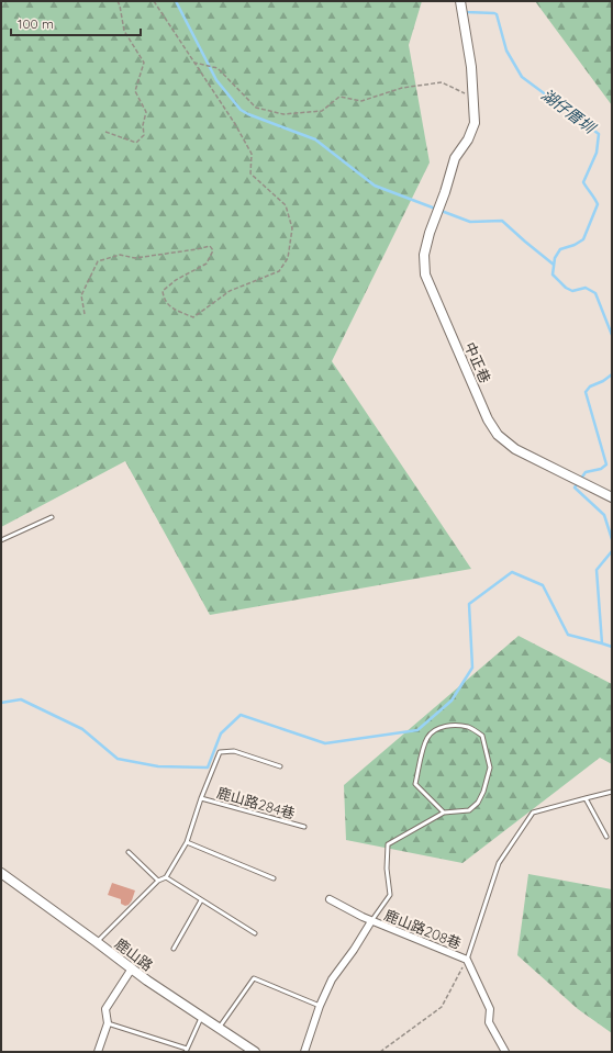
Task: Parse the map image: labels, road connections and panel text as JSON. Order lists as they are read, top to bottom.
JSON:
{
  "streets": {
    "street": ["中正巷", "鹿山路208巷", "鹿山路"],
    "lane": ["鹿山路284巷"]
  },
  "water": ["湖仔厝圳"],
  "scale_bar": "100 m"
}
